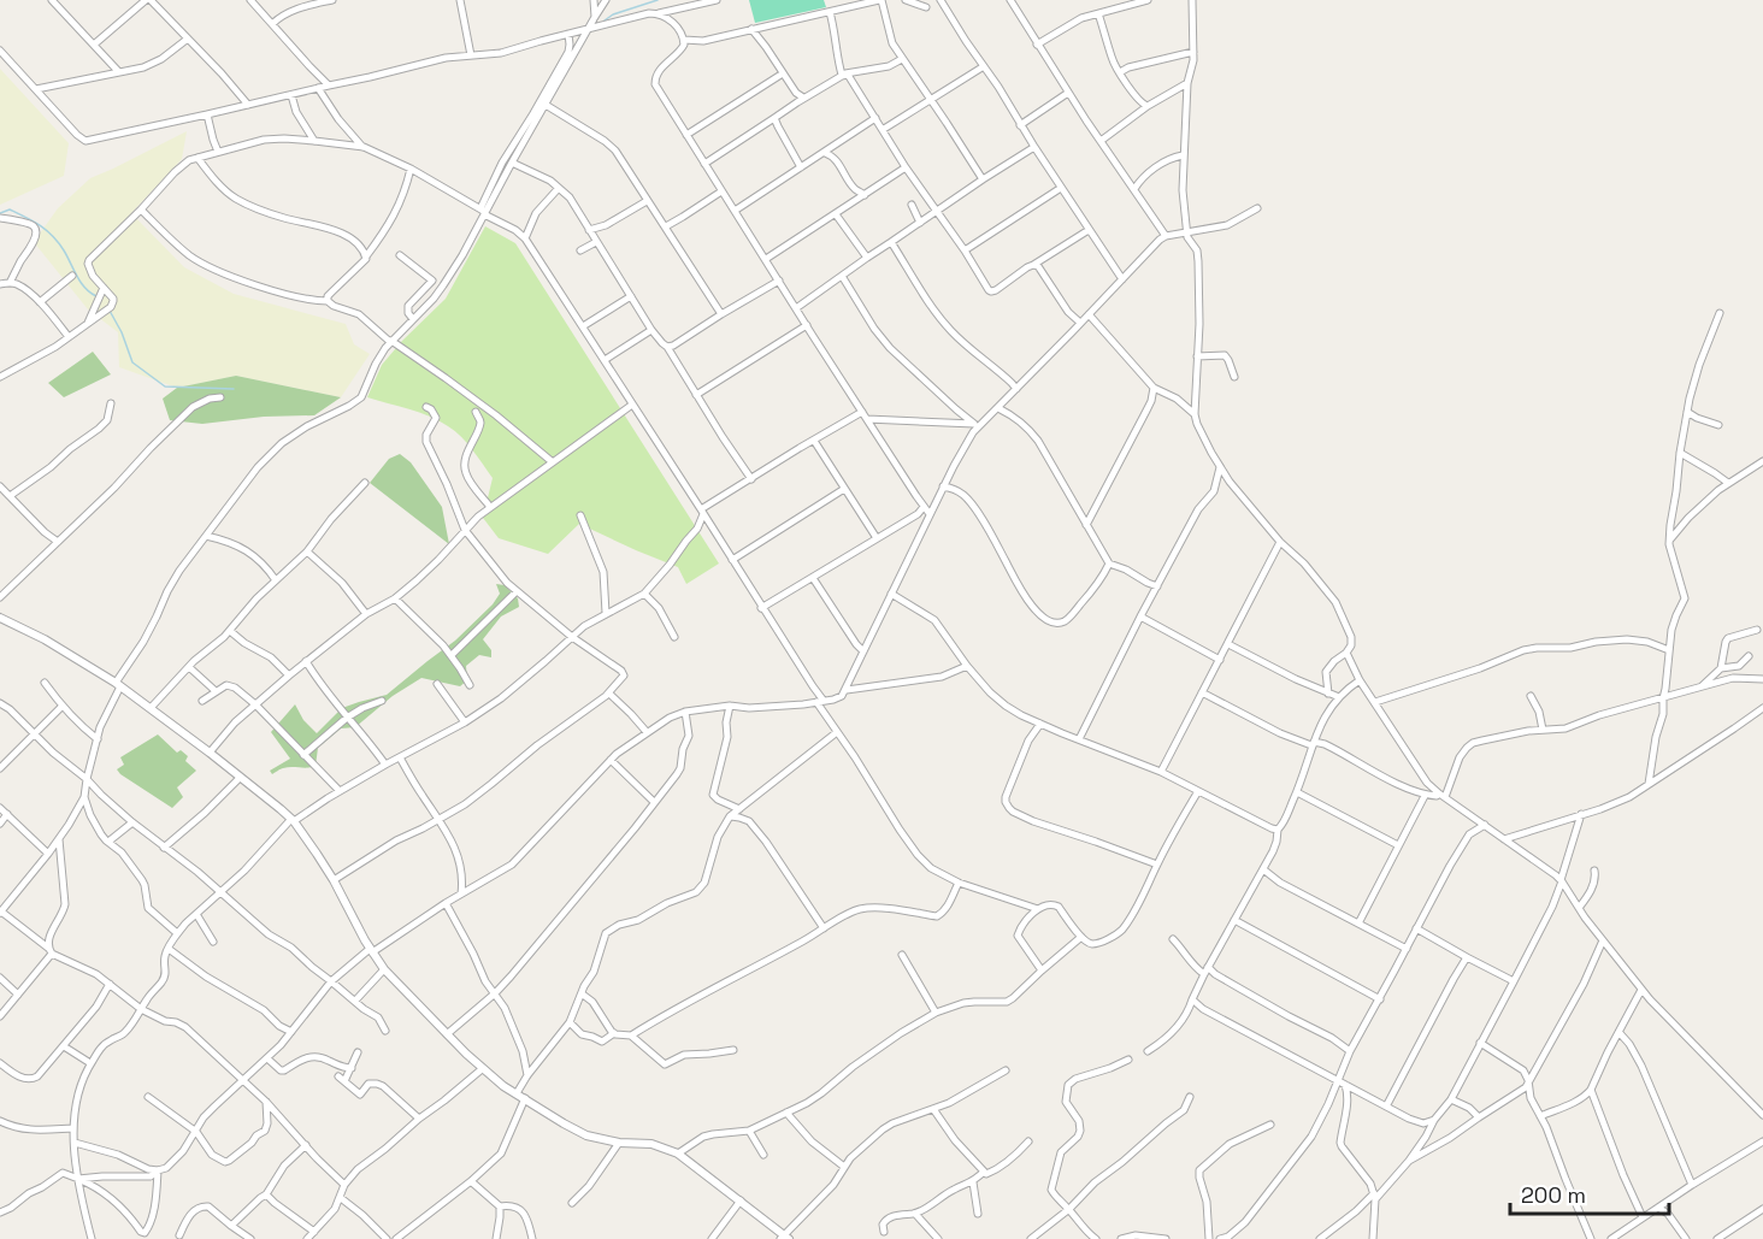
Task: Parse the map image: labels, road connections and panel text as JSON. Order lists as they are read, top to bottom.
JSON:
{
  "scale_bar": "200 m"
}
